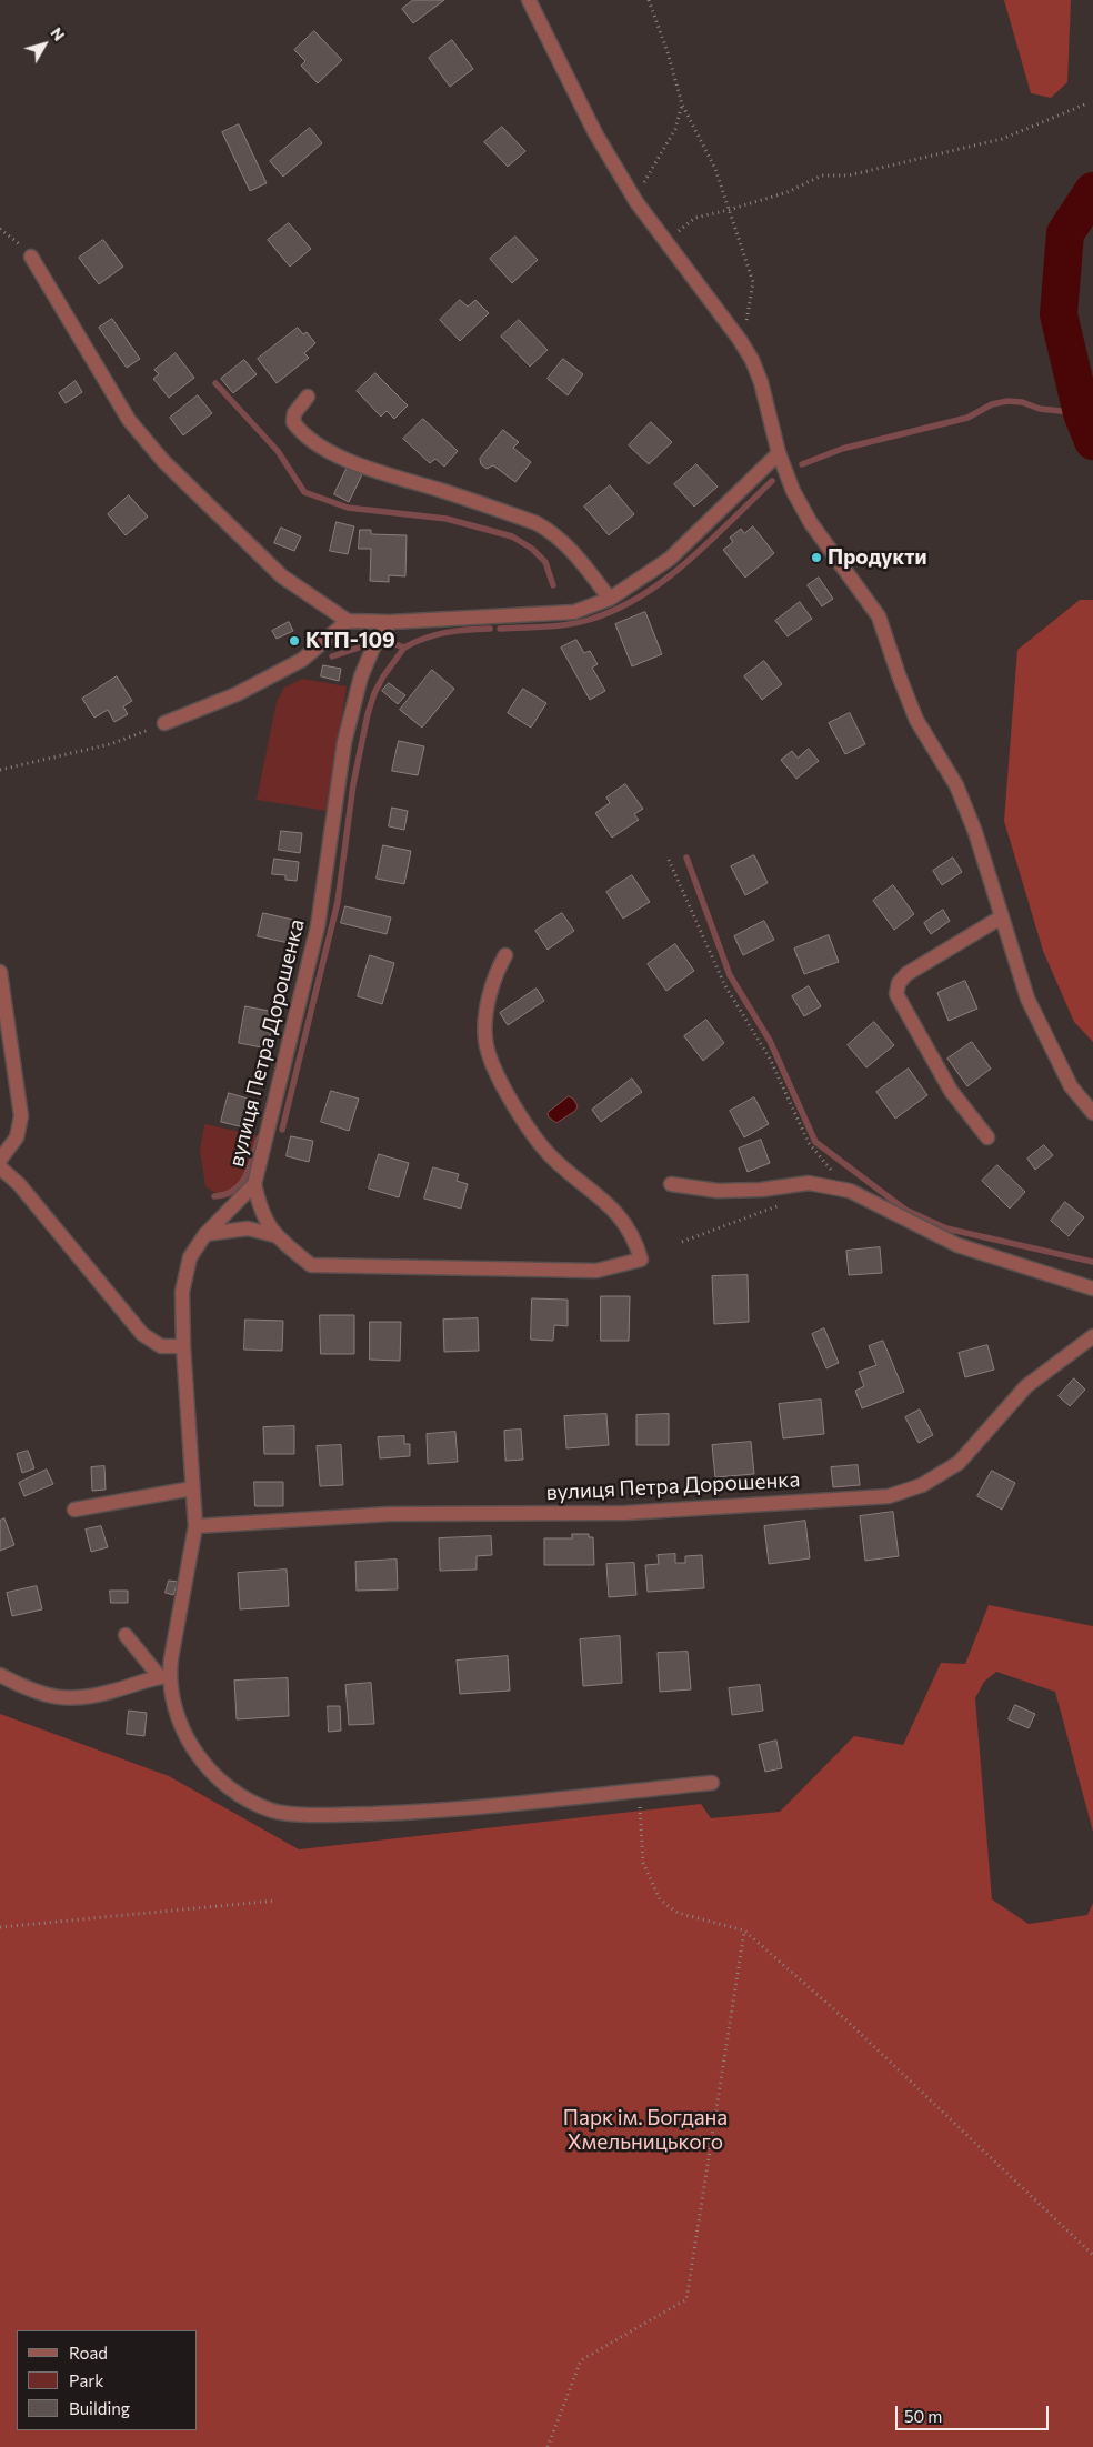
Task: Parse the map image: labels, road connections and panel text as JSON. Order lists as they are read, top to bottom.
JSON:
{
  "streets": {
    "street": ["вулиця Петра Дорошенка"]
  },
  "parks": ["Парк ім. Богдана Хмельницького"],
  "places": ["Продукти", "КТП-109"],
  "legend": ["Road", "Park", "Building"],
  "scale_bar": "50 m",
  "north": "top right"
}
